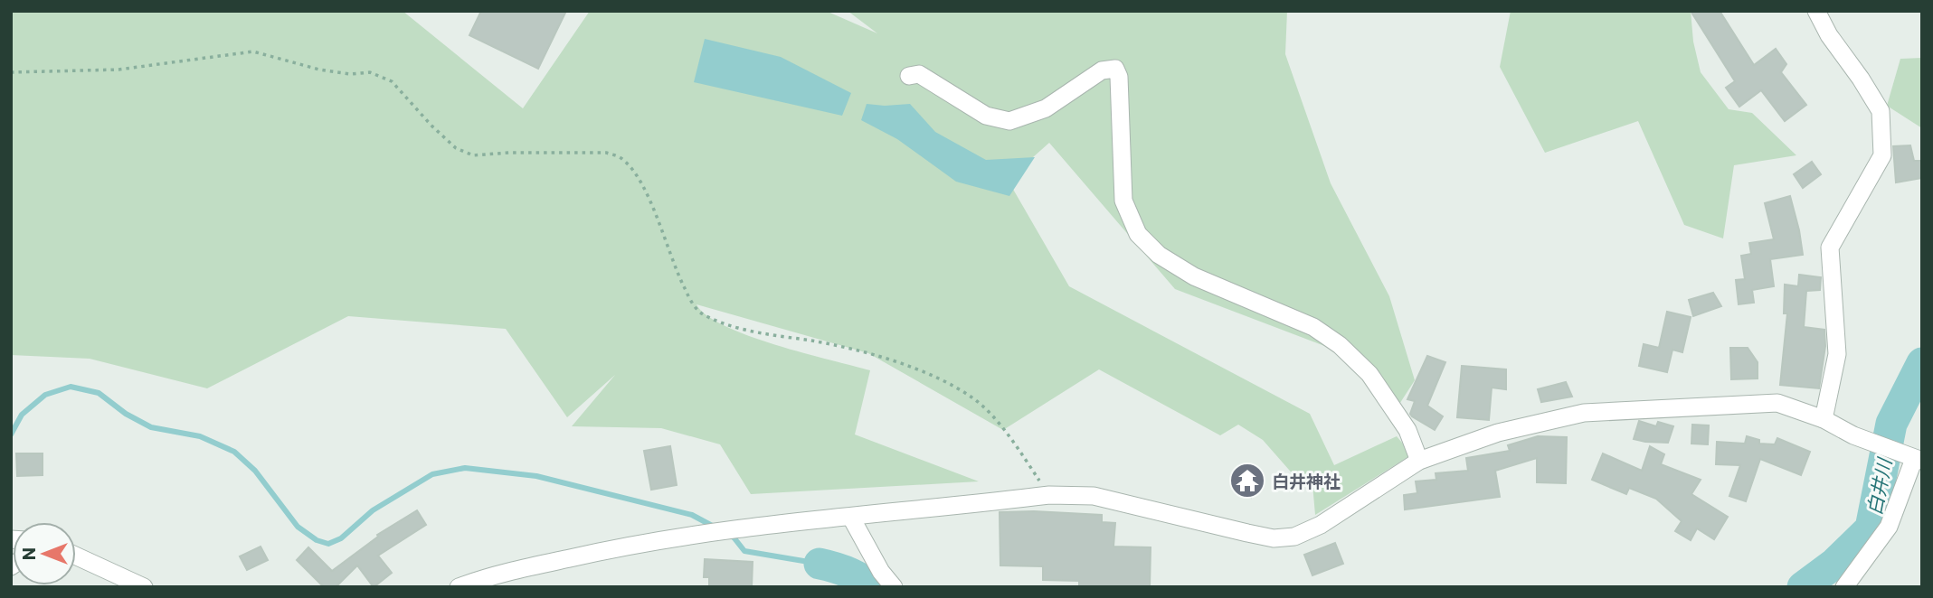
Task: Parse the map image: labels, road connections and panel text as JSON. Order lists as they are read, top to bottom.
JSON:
{
  "water": ["白井川"],
  "places": {
    "temple": ["白井神社"]
  },
  "north": "left"
}
